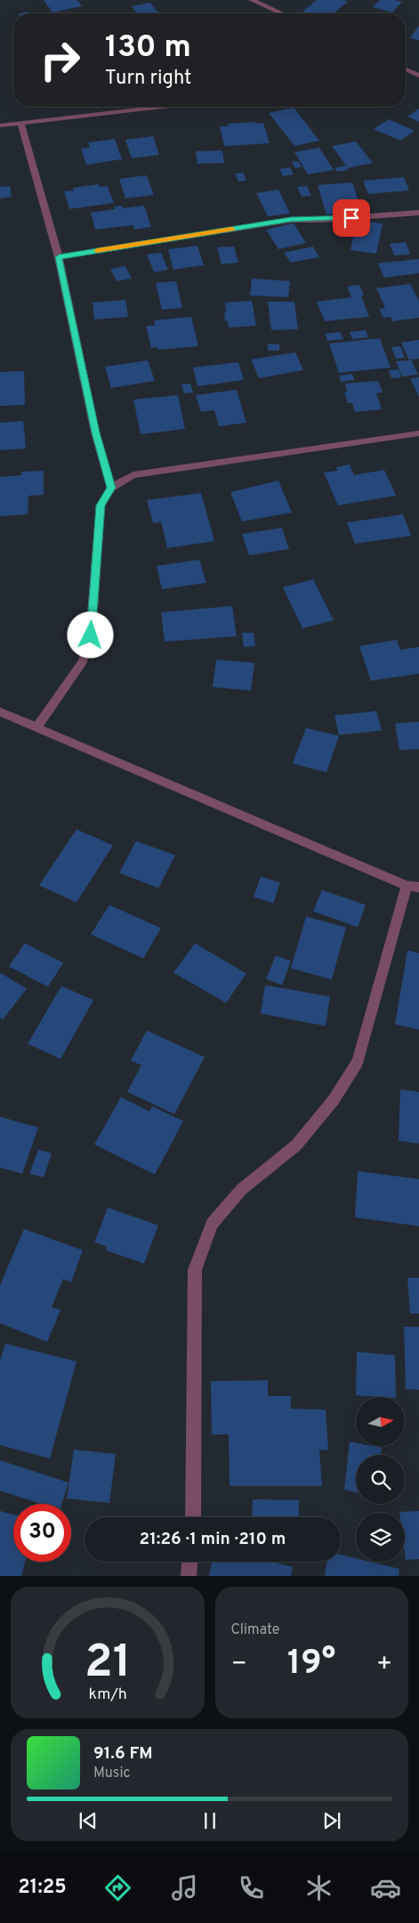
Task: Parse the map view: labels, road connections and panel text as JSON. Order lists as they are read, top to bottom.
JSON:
{
  "north": "right",
  "page": {
    "turn": ["130 m", "Turn right"],
    "limit": "30",
    "trip": "21:26 · 1 min · 210 m",
    "tile": "Climate",
    "heat": ["−", "19°", "+"],
    "song": ["91.6 FM", "Music"],
    "tabs": "21:25",
    "gauge": ["21", "km/h"]
  }
}
